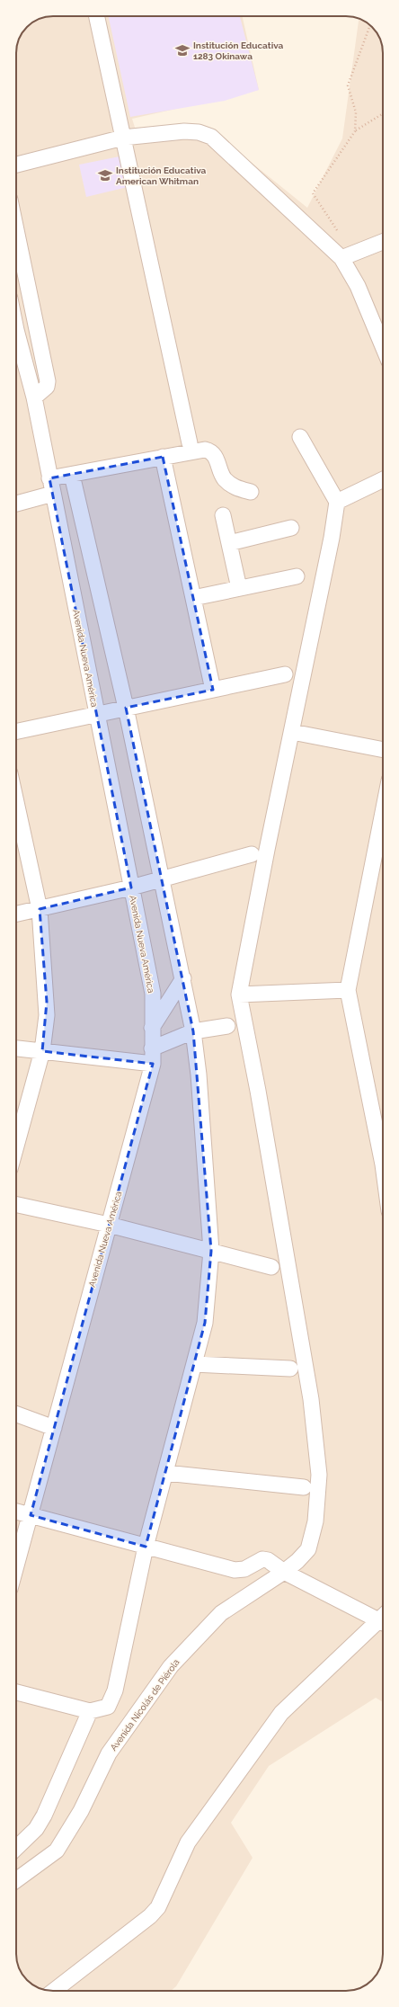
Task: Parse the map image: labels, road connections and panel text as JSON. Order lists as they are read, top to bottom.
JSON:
{
  "streets": {
    "street": ["Avenida Nueva América", "Avenida Nicolás de Piérola"]
  },
  "places": {
    "school or university": ["Institución Educativa 1283 Okinawa", "Institución Educativa American Whitman"]
  }
}
